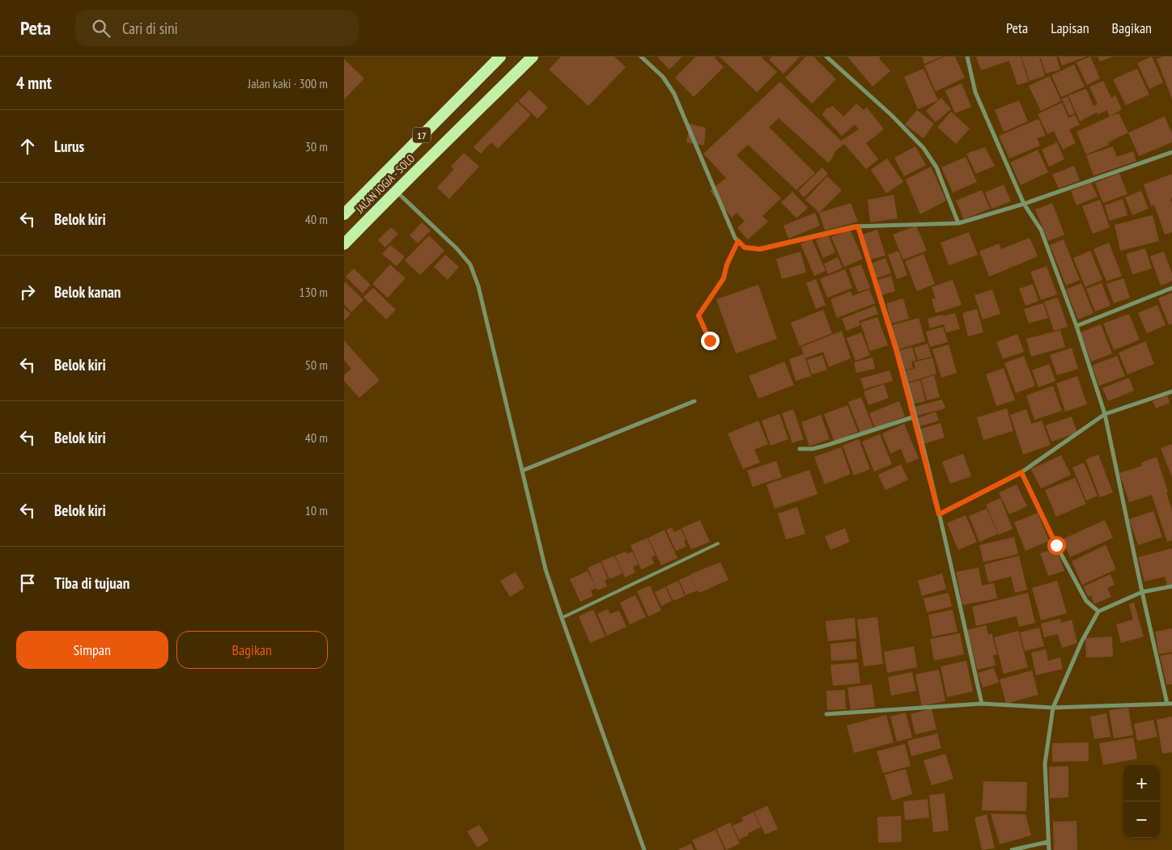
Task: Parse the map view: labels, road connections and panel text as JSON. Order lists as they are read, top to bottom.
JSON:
{
  "streets": {
    "highway": ["17", "JALAN JOGJA - SOLO"]
  },
  "page": {
    "header": "Peta",
    "search": "Cari di sini",
    "nav": ["Peta", "Lapisan", "Bagikan"],
    "heading": ["4 mnt", "Jalan kaki · 300 m"],
    "list": [
      ["Lurus", "30 m"],
      ["Belok kiri", "40 m"],
      ["Belok kanan", "130 m"],
      ["Belok kiri", "50 m"],
      ["Belok kiri", "40 m"],
      ["Belok kiri", "10 m"],
      "Tiba di tujuan"
    ],
    "buttons": ["Simpan", "Bagikan"],
    "map_buttons": ["+", "−"]
  }
}
